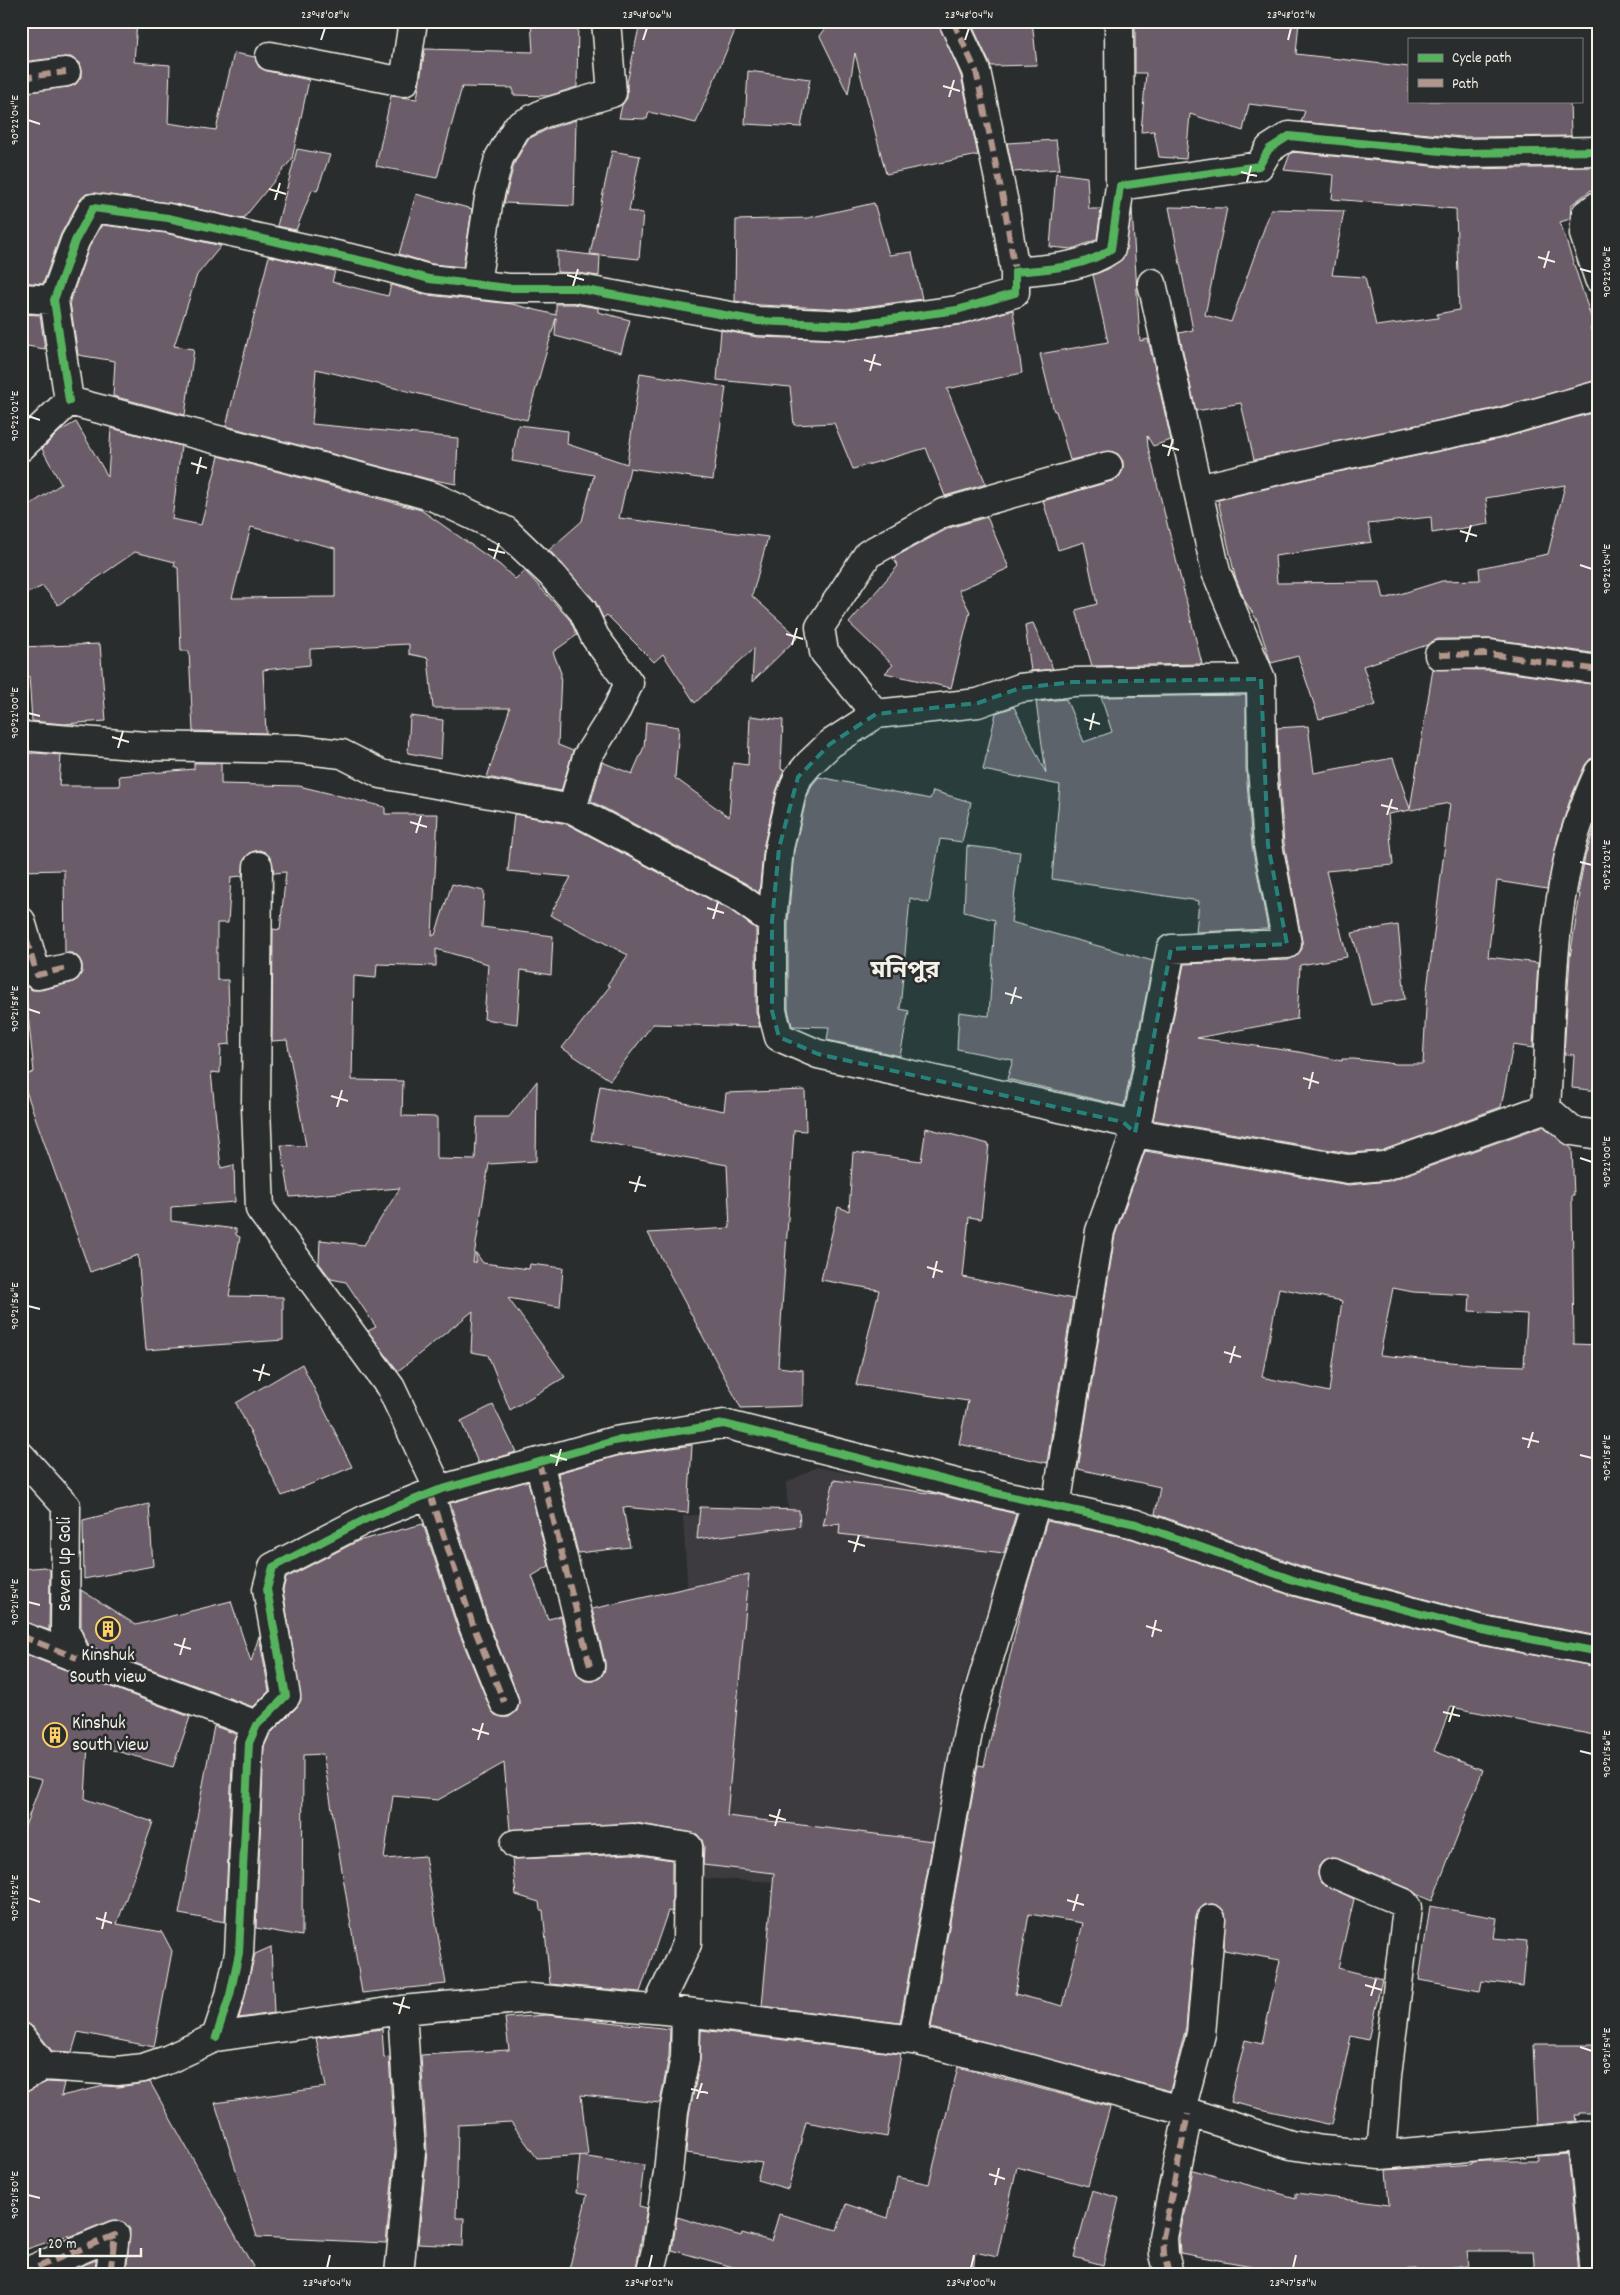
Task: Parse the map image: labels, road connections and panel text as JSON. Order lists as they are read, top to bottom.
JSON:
{
  "streets": {
    "street": ["Seven Up Goli"]
  },
  "districts": ["মনিপুর"],
  "places": {
    "building": ["Kinshuk South view", "Kinshuk south view"]
  },
  "legend": ["Cycle path", "Path"],
  "scale_bar": "20 m",
  "coordinates": [
    "23°48'08\"N",
    "23°48'06\"N",
    "23°48'04\"N",
    "23°48'02\"N",
    "90°22'04\"E",
    "90°22'06\"E",
    "90°22'02\"E",
    "90°22'00\"E",
    "90°21'58\"E",
    "90°21'56\"E",
    "90°21'54\"E",
    "90°21'52\"E",
    "90°21'50\"E",
    "23°48'00\"N",
    "23°47'58\"N"
  ]
}
